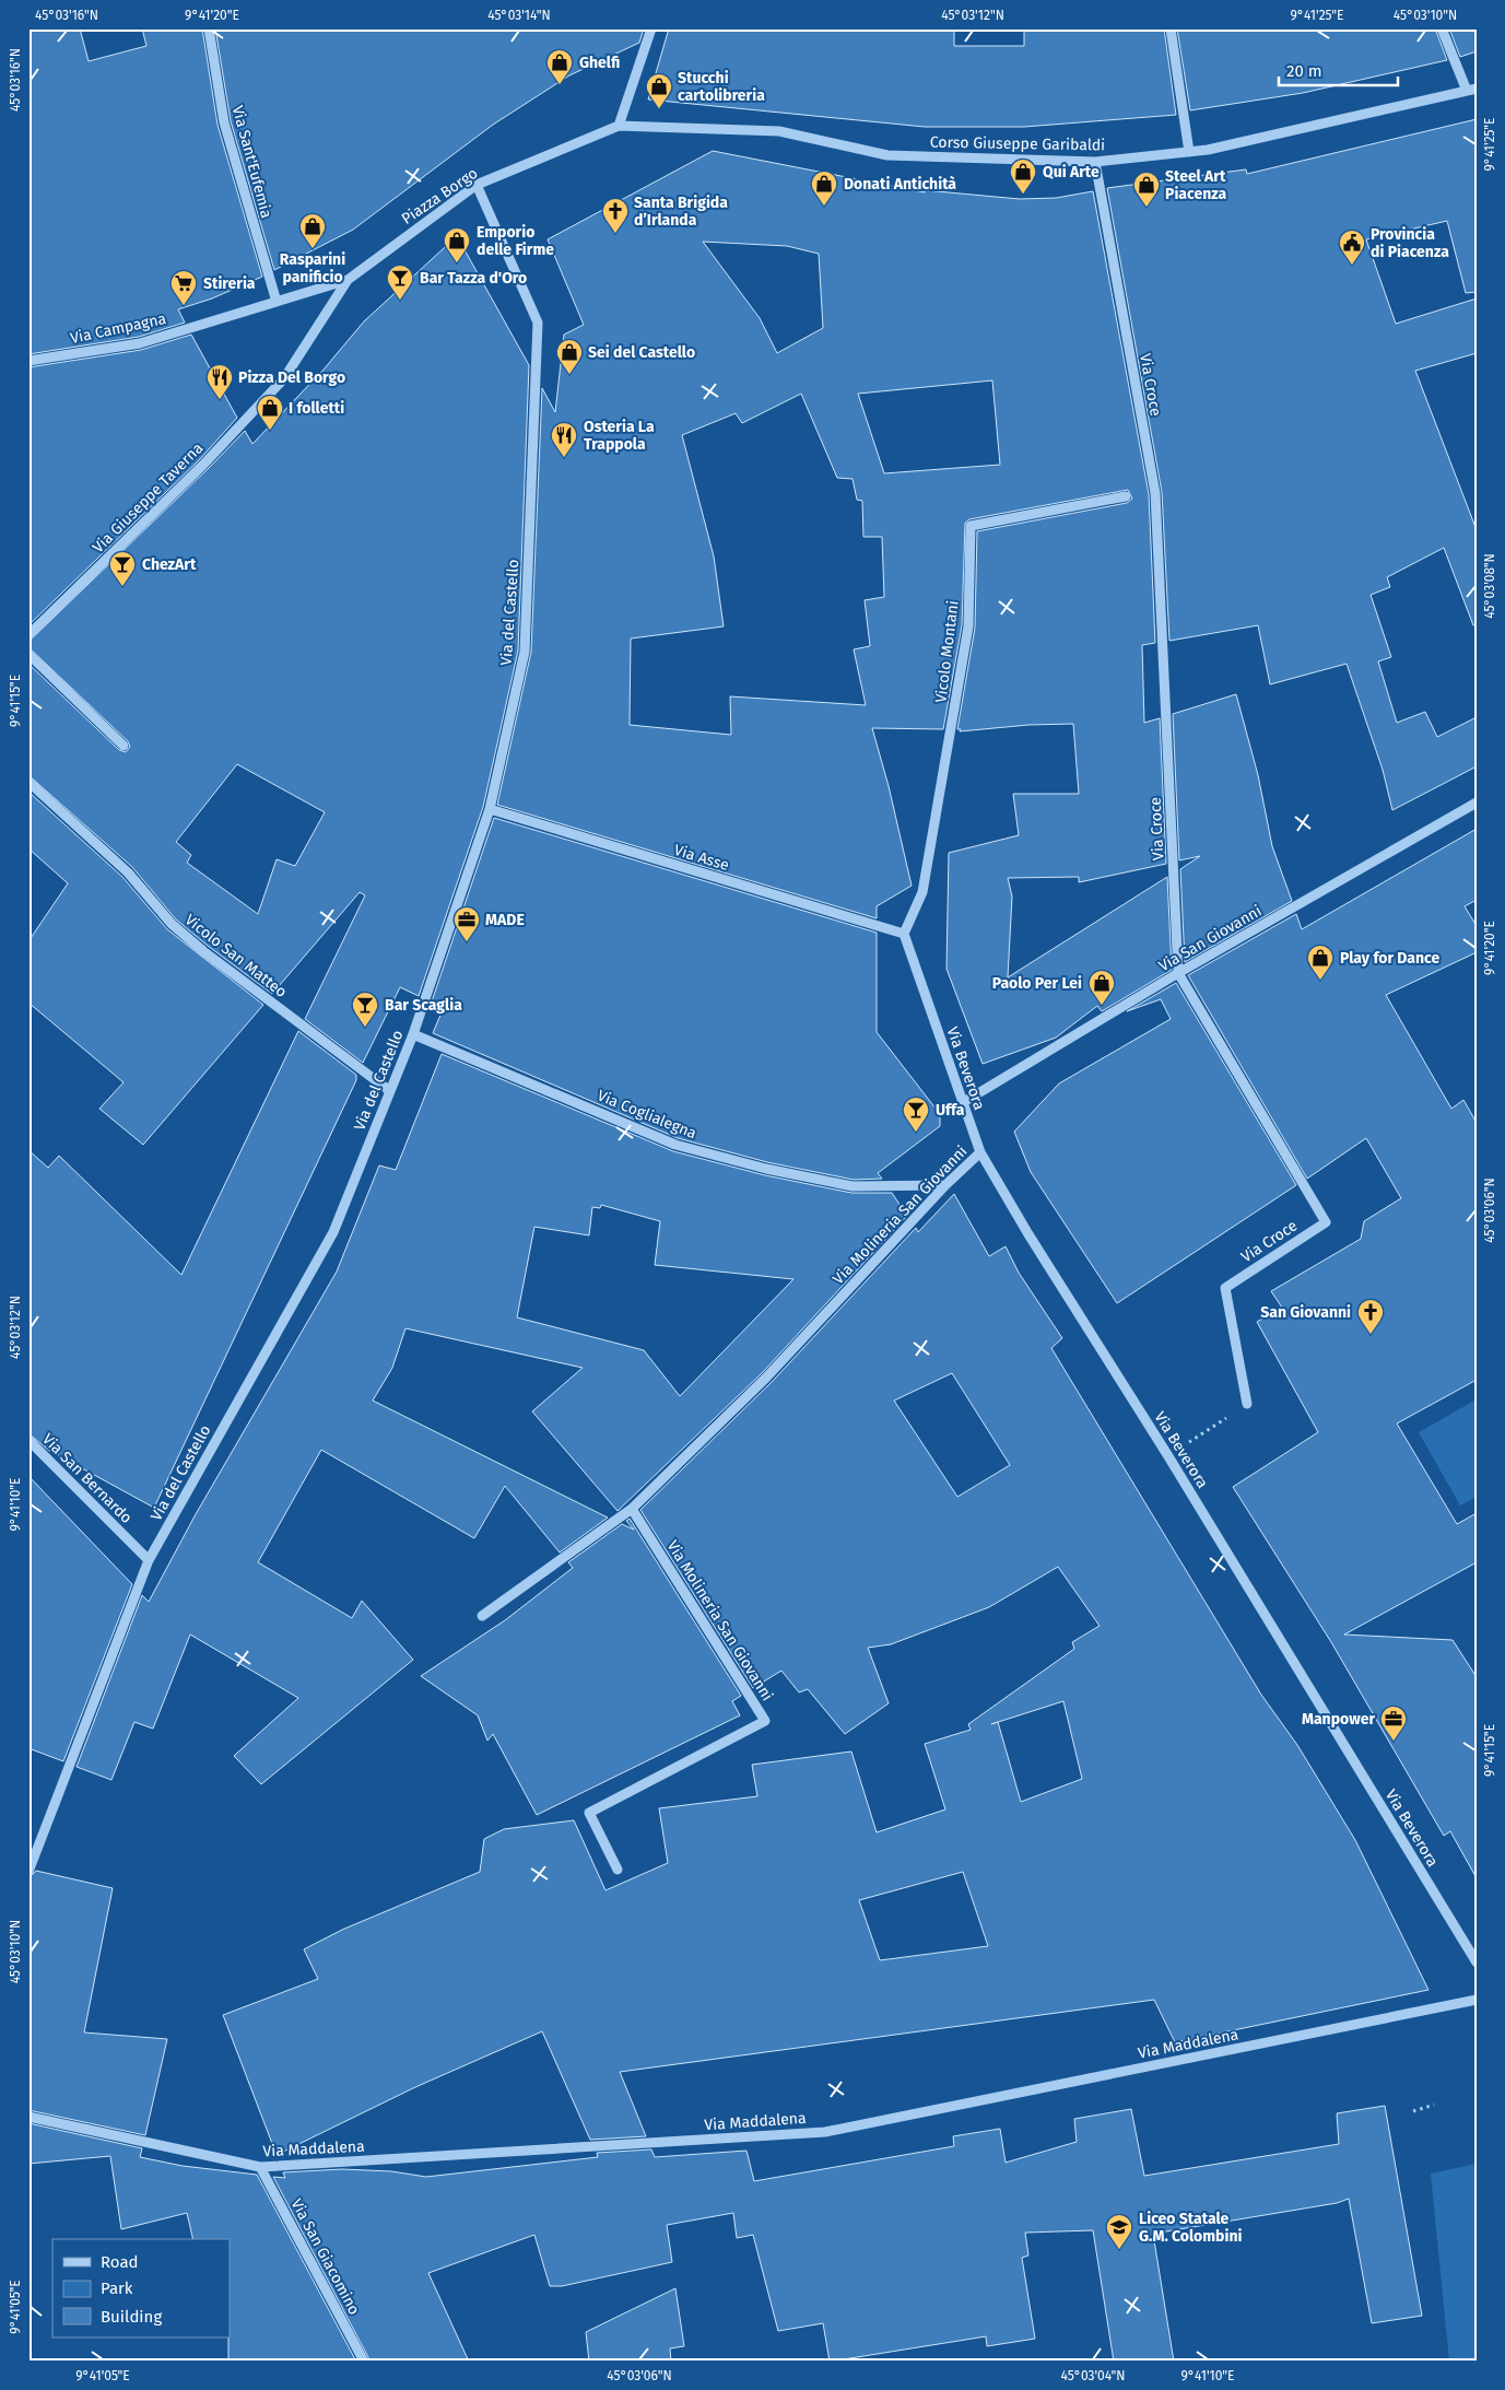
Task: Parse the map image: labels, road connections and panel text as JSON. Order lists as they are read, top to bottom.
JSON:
{
  "streets": {
    "street": [
      "Corso Giuseppe Garibaldi",
      "Via Sant'Eufemia",
      "Piazza Borgo",
      "Via Campagna",
      "Via Croce",
      "Via Giuseppe Taverna",
      "Via del Castello",
      "Vicolo Montani",
      "Via Asse",
      "Via San Giovanni",
      "Vicolo San Matteo",
      "Via Beverora",
      "Via Coglialegna",
      "Via Molineria San Giovanni",
      "Via San Bernardo",
      "Via Maddalena",
      "Via San Giacomino"
    ]
  },
  "crossings": [
    ["Corso Giuseppe Garibaldi", "Piazza Borgo"],
    ["Corso Giuseppe Garibaldi", "Via Croce"],
    ["Via Sant'Eufemia", "Piazza Borgo"],
    ["Via Sant'Eufemia", "Via Campagna"],
    ["Piazza Borgo", "Via Campagna"],
    ["Piazza Borgo", "Via Giuseppe Taverna"],
    ["Piazza Borgo", "Via del Castello"],
    ["Via Croce", "Via San Giovanni"],
    ["Via del Castello", "Via Asse"],
    ["Via del Castello", "Vicolo San Matteo"],
    ["Via del Castello", "Via Coglialegna"],
    ["Via del Castello", "Via San Bernardo"],
    ["Vicolo Montani", "Via Asse"],
    ["Vicolo Montani", "Via Beverora"],
    ["Via Asse", "Via Beverora"],
    ["Via San Giovanni", "Via Beverora"],
    ["Via Beverora", "Via Molineria San Giovanni"],
    ["Via Coglialegna", "Via Molineria San Giovanni"],
    ["Via Maddalena", "Via San Giacomino"]
  ],
  "places": {
    "shop": [
      "Ghelfi",
      "Stucchi cartolibreria",
      "Qui Arte",
      "Donati Antichità",
      "Steel Art Piacenza",
      "Rasparini panificio",
      "Emporio delle Firme",
      "Sei del Castello",
      "I folletti",
      "Play for Dance",
      "Paolo Per Lei"
    ],
    "church": ["Santa Brigida d’Irlanda", "San Giovanni"],
    "public building": ["Provincia di Piacenza"],
    "bar": [
      "Bar Tazza d'Oro",
      "ChezArt",
      "Bar Scaglia",
      "Uffa"
    ],
    "supermarket": ["Stireria"],
    "restaurant": ["Pizza Del Borgo", "Osteria La Trappola"],
    "office": ["MADE", "Manpower"],
    "school or university": ["Liceo Statale G.M. Colombini"]
  },
  "legend": ["Road", "Park", "Building"],
  "scale_bar": "20 m",
  "coordinates": [
    "45°03'16\"N",
    "9°41'20\"E",
    "45°03'14\"N",
    "45°03'12\"N",
    "9°41'25\"E",
    "45°03'10\"N",
    "45°03'08\"N",
    "9°41'15\"E",
    "45°03'06\"N",
    "9°41'10\"E",
    "9°41'05\"E",
    "45°03'04\"N"
  ]
}
